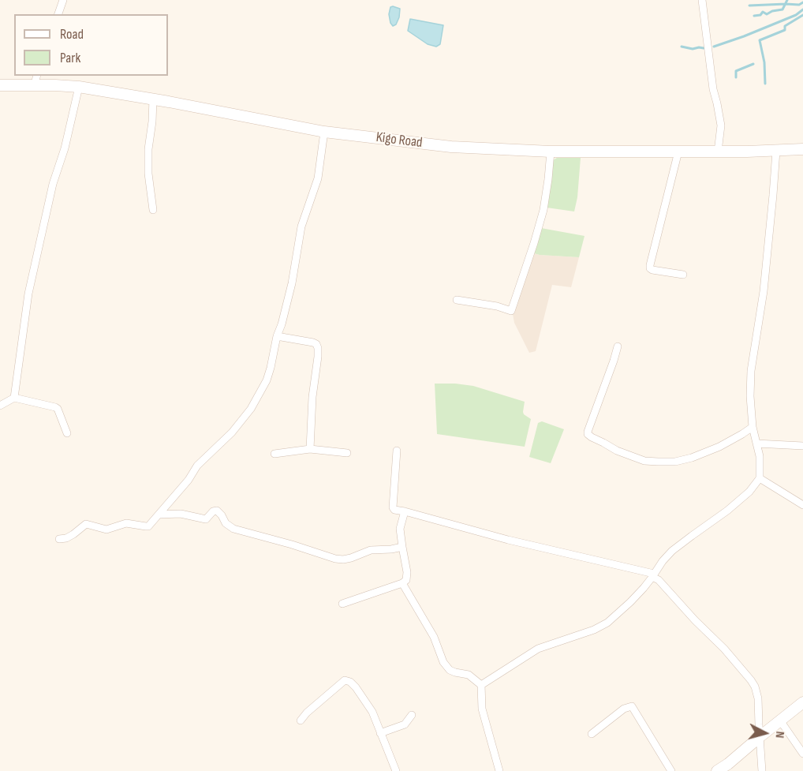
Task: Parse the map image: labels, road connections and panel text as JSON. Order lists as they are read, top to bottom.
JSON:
{
  "streets": {
    "street": ["Kigo Road"]
  },
  "legend": ["Road", "Park"],
  "north": "right"
}
